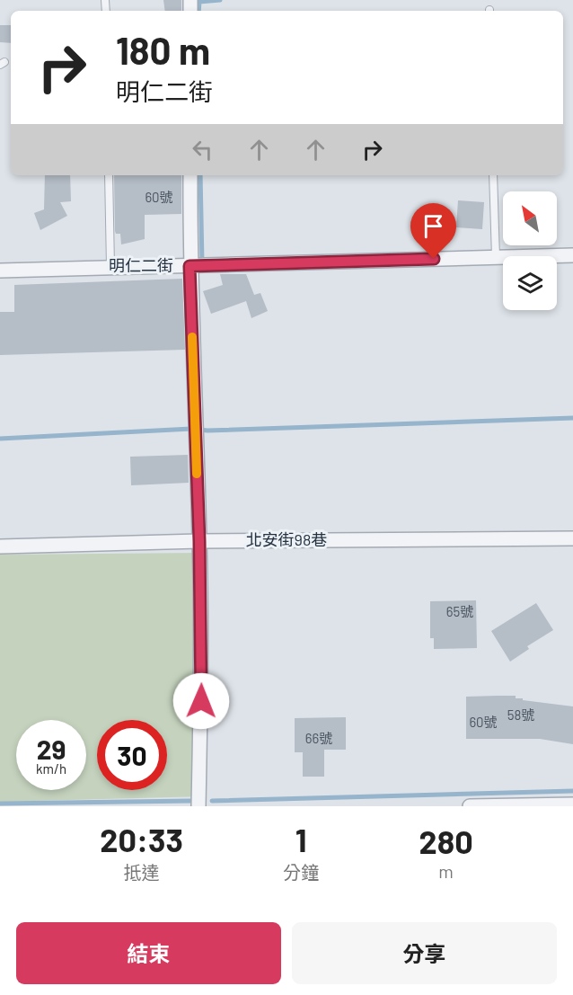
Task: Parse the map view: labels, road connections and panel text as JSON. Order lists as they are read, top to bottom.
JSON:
{
  "streets": {
    "street": ["明仁二街", "北安街98巷"]
  },
  "house_numbers": [
    "60號",
    "65號",
    "58號",
    "60號",
    "66號"
  ],
  "north": "top left",
  "page": {
    "turn": ["180 m", "明仁二街"],
    "speed": "29 km/h",
    "limit": "30",
    "eta": [
      "20:33",
      "抵達",
      "1",
      "分鐘",
      "280",
      "m"
    ],
    "buttons": ["結束", "分享"]
  }
}
